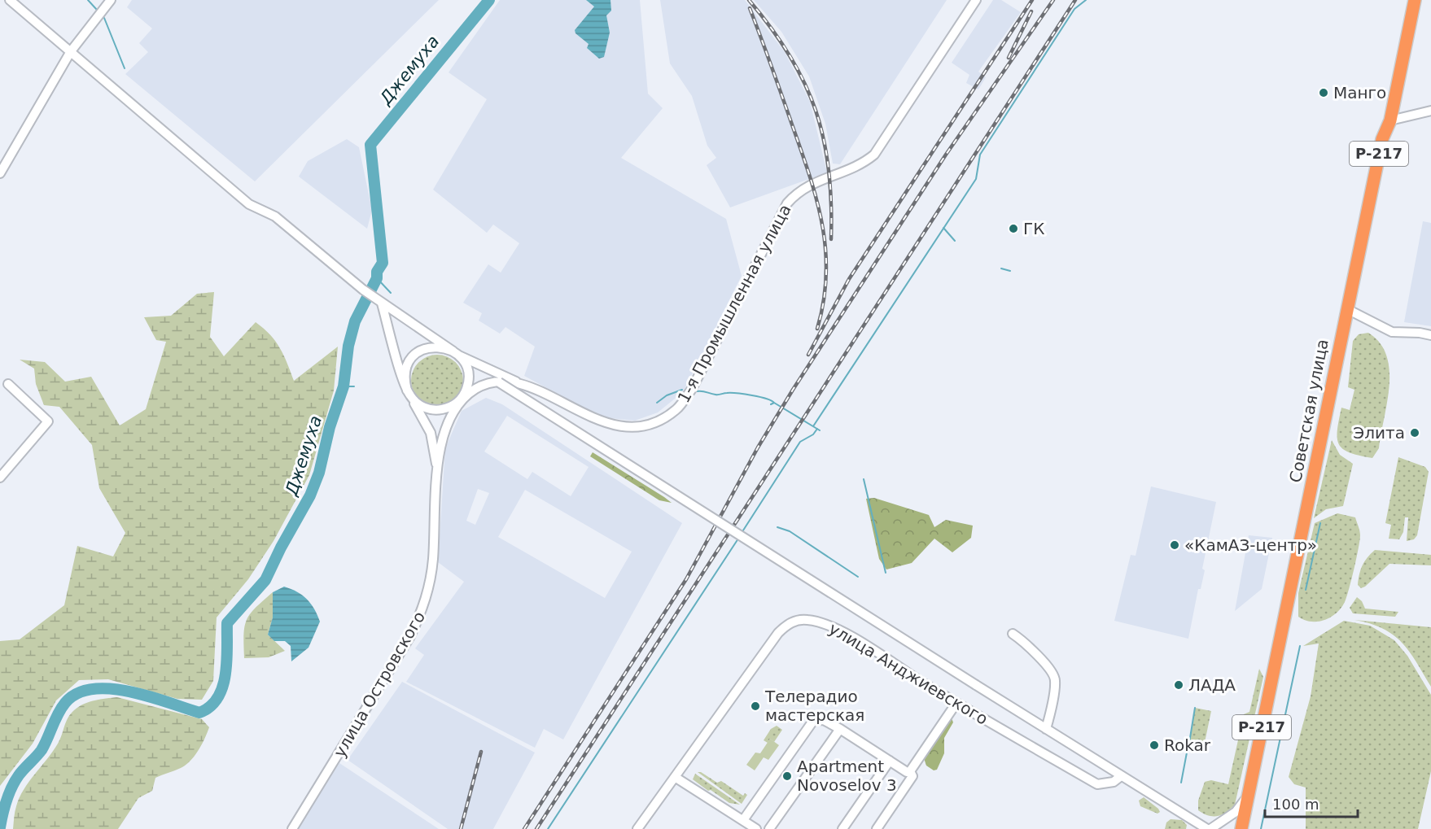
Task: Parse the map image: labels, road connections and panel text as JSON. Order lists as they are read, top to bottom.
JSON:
{
  "streets": {
    "highway": ["Р-217", "Советская улица"],
    "street": ["1-я Промышленная улица", "улица Анджиевского", "улица Островского"]
  },
  "water": ["Джемуха"],
  "places": [
    "Манго",
    "ГК",
    "Элита",
    "«КамАЗ-центр»",
    "ЛАДА",
    "Телерадио мастерская",
    "Rokar",
    "Apartment Novoselov 3"
  ],
  "scale_bar": "100 m"
}
